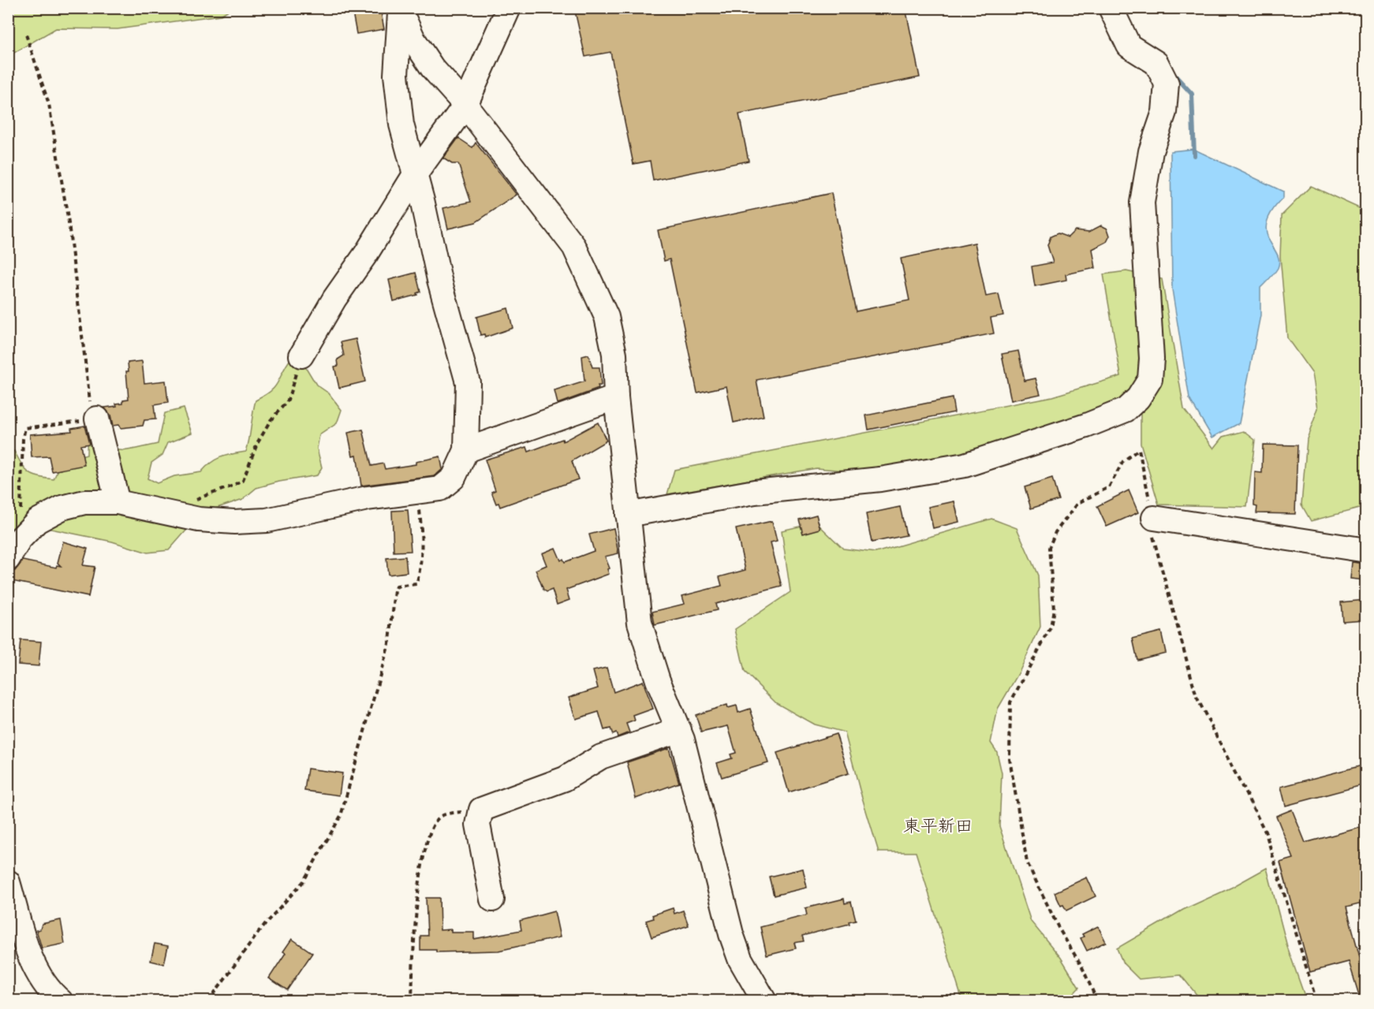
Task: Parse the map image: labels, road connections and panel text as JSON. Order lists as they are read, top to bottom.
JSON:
{
  "districts": ["東平新田"]
}
